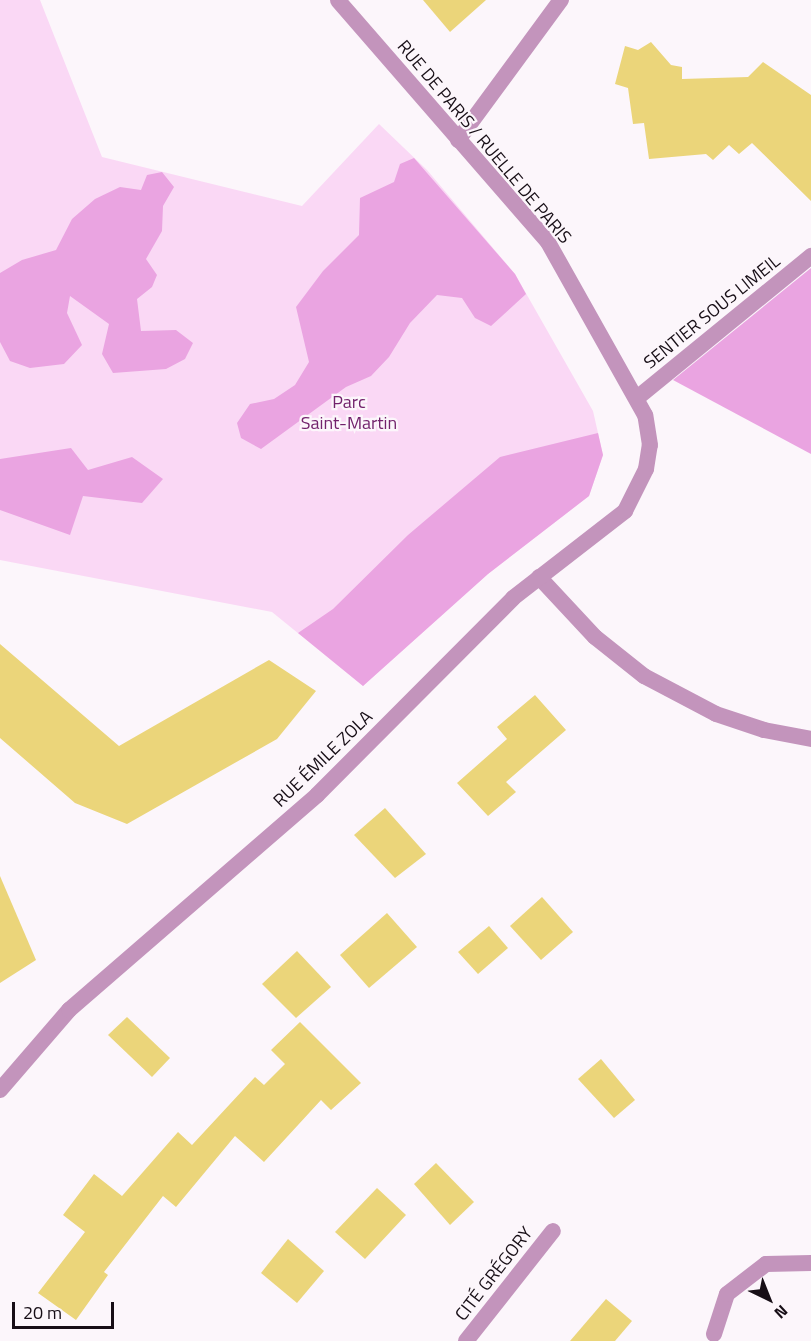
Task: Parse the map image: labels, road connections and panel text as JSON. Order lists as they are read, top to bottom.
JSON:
{
  "streets": {
    "street": [
      "RUE DE PARIS / RUELLE DE PARIS",
      "SENTIER SOUS LIMEIL",
      "RUE ÉMILE ZOLA",
      "CITÉ GRÉGORY"
    ]
  },
  "crossings": [
    ["RUE DE PARIS / RUELLE DE PARIS", "SENTIER SOUS LIMEIL"],
    ["RUE DE PARIS / RUELLE DE PARIS", "RUE ÉMILE ZOLA"]
  ],
  "parks": ["Parc Saint-Martin"],
  "scale_bar": "20 m",
  "north": "bottom right"
}
